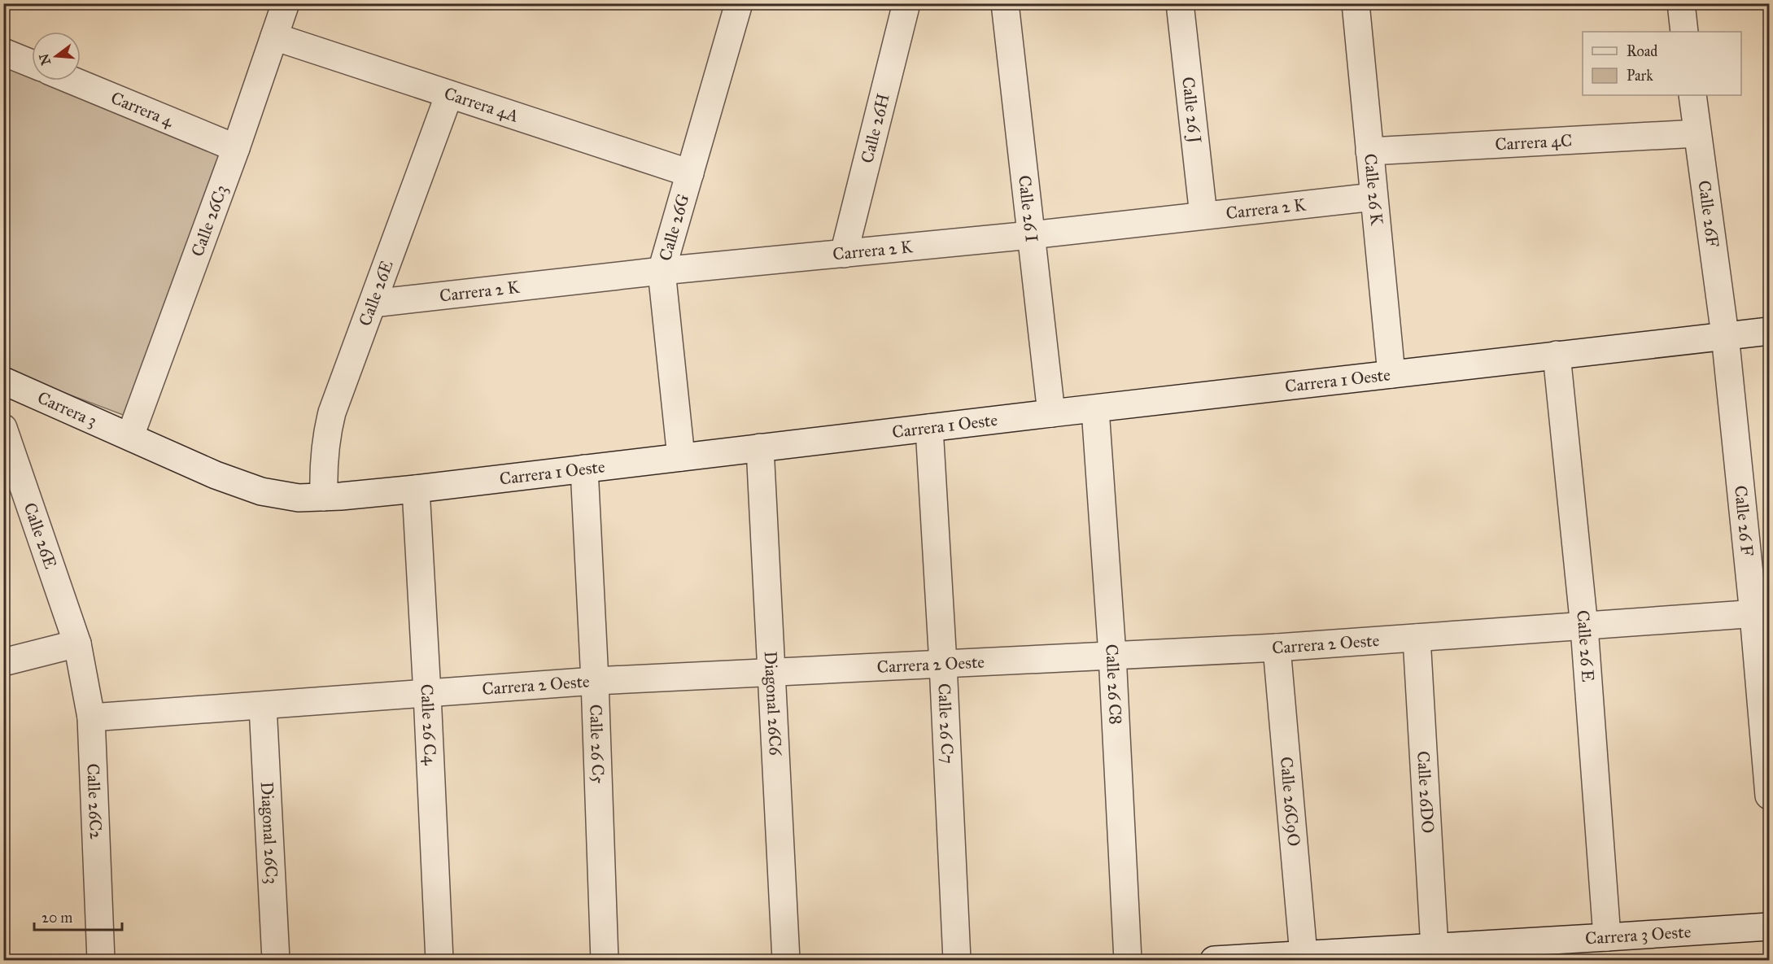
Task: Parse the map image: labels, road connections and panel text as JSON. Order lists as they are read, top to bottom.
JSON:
{
  "streets": {
    "street": [
      "Carrera 4A",
      "Carrera 4",
      "Calle 26 J",
      "Calle 26H",
      "Carrera 4C",
      "Calle 26 K",
      "Calle 26 I",
      "Carrera 2 K",
      "Calle 26F",
      "Calle 26C3",
      "Calle 26G",
      "Calle 26E",
      "Carrera 1 Oeste",
      "Carrera 3",
      "Calle 26 F",
      "Carrera 2 Oeste",
      "Calle 26 E",
      "Calle 26 C8",
      "Diagonal 26C6",
      "Calle 26 C7",
      "Calle 26 C4",
      "Calle 26 C5",
      "Calle 26DO",
      "Calle 26C2",
      "Calle 26C9O",
      "Diagonal 26C3",
      "Carrera 3 Oeste"
    ]
  },
  "crossings": [
    ["Carrera 4A", "Calle 26C3"],
    ["Carrera 4A", "Calle 26G"],
    ["Carrera 4A", "Calle 26E"],
    ["Carrera 4", "Calle 26C3"],
    ["Calle 26 J", "Carrera 2 K"],
    ["Calle 26H", "Carrera 2 K"],
    ["Carrera 4C", "Calle 26 K"],
    ["Carrera 4C", "Calle 26F"],
    ["Calle 26 K", "Carrera 2 K"],
    ["Calle 26 K", "Carrera 1 Oeste"],
    ["Calle 26 I", "Carrera 2 K"],
    ["Calle 26 I", "Carrera 1 Oeste"],
    ["Carrera 2 K", "Calle 26G"],
    ["Carrera 2 K", "Calle 26E"],
    ["Calle 26F", "Carrera 1 Oeste"],
    ["Calle 26F", "Calle 26 F"],
    ["Calle 26C3", "Carrera 1 Oeste"],
    ["Calle 26C3", "Carrera 3"],
    ["Calle 26G", "Carrera 1 Oeste"],
    ["Calle 26E", "Carrera 1 Oeste"],
    ["Calle 26E", "Calle 26C2"],
    ["Carrera 1 Oeste", "Carrera 3"],
    ["Carrera 1 Oeste", "Calle 26 F"],
    ["Carrera 1 Oeste", "Calle 26 E"],
    ["Carrera 1 Oeste", "Calle 26 C8"],
    ["Carrera 1 Oeste", "Diagonal 26C6"],
    ["Carrera 1 Oeste", "Calle 26 C7"],
    ["Carrera 1 Oeste", "Calle 26 C4"],
    ["Carrera 1 Oeste", "Calle 26 C5"],
    ["Calle 26 F", "Carrera 2 Oeste"],
    ["Carrera 2 Oeste", "Calle 26 E"],
    ["Carrera 2 Oeste", "Calle 26 C8"],
    ["Carrera 2 Oeste", "Diagonal 26C6"],
    ["Carrera 2 Oeste", "Calle 26 C7"],
    ["Carrera 2 Oeste", "Calle 26 C4"],
    ["Carrera 2 Oeste", "Calle 26 C5"],
    ["Carrera 2 Oeste", "Calle 26DO"],
    ["Carrera 2 Oeste", "Calle 26C2"],
    ["Carrera 2 Oeste", "Calle 26C9O"],
    ["Carrera 2 Oeste", "Diagonal 26C3"],
    ["Calle 26 E", "Carrera 3 Oeste"],
    ["Calle 26DO", "Carrera 3 Oeste"],
    ["Calle 26C9O", "Carrera 3 Oeste"]
  ],
  "legend": ["Road", "Park"],
  "scale_bar": "20 m",
  "north": "left"
}
